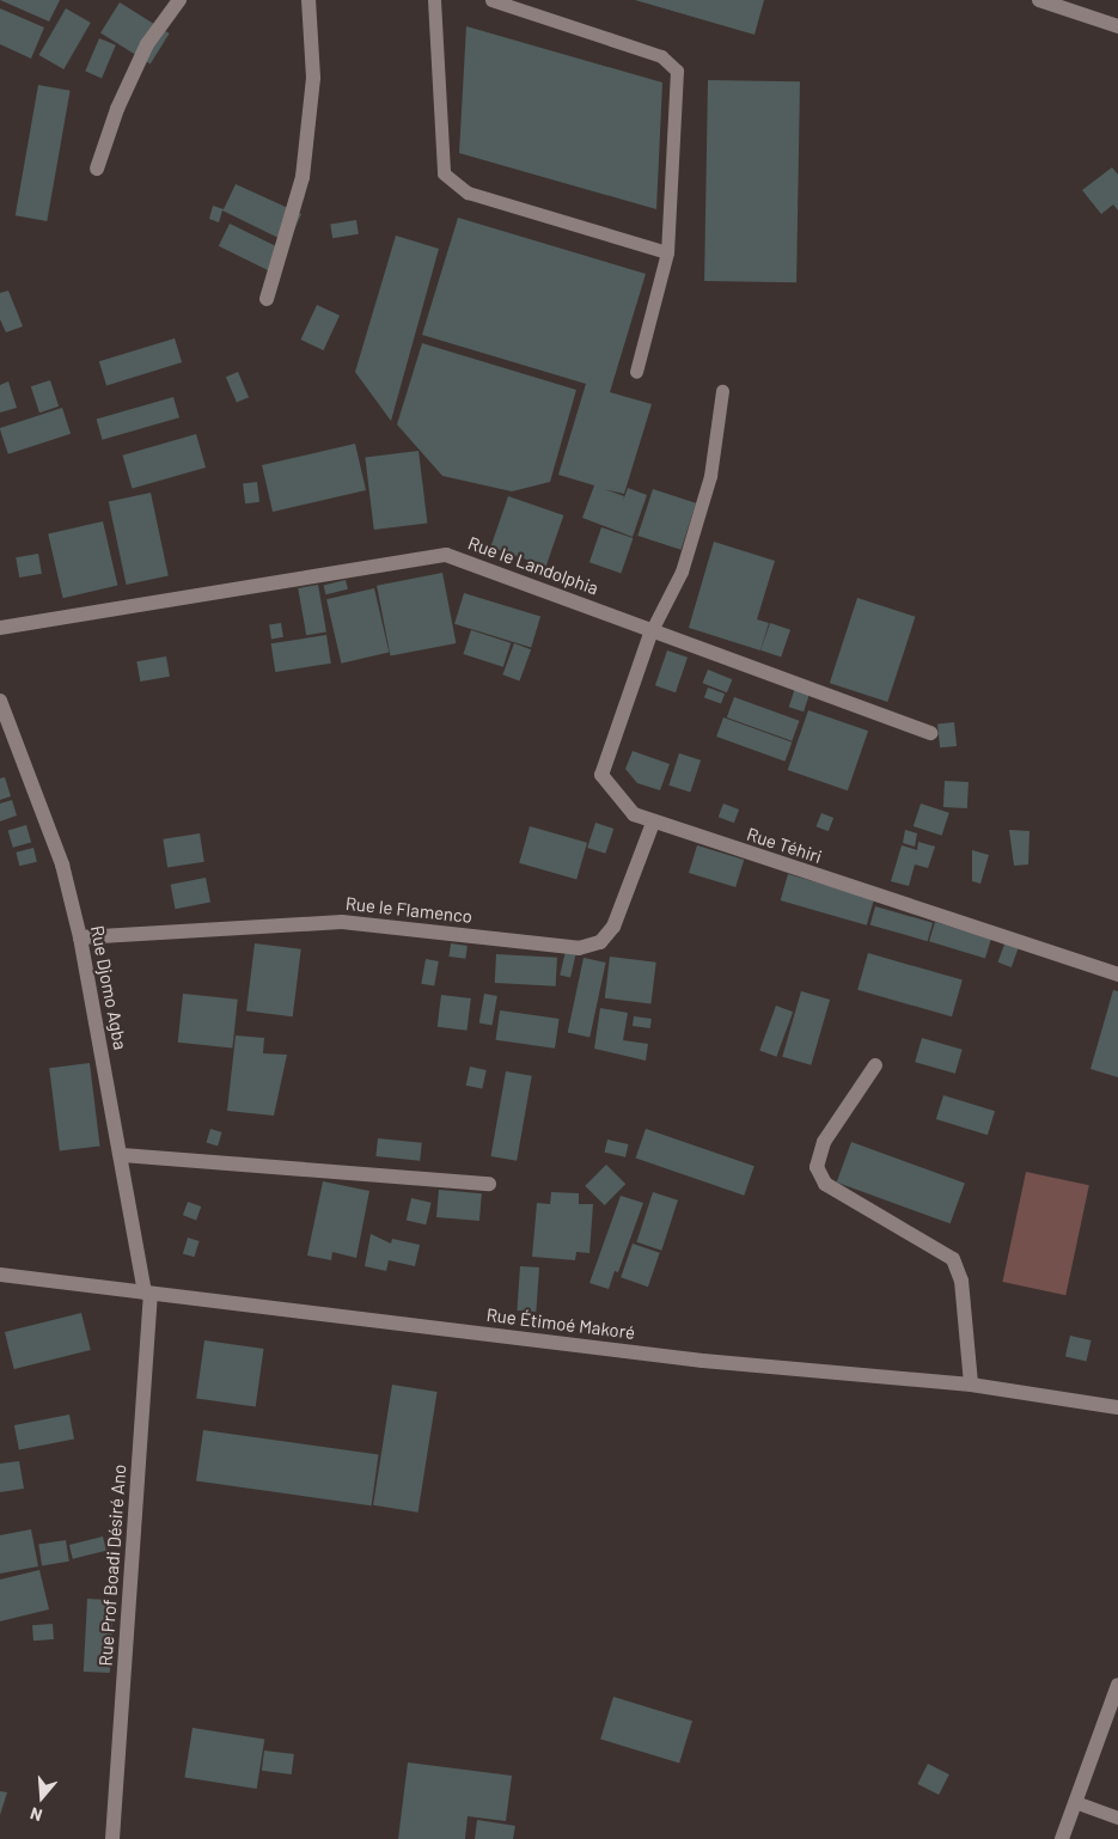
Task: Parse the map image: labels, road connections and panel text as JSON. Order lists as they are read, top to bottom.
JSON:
{
  "streets": {
    "street": [
      "Rue le Landolphia",
      "Rue Téhiri",
      "Rue le Flamenco",
      "Rue Djomo Agba",
      "Rue Étimoé Makoré",
      "Rue Prof Boadi Désiré Ano"
    ]
  },
  "crossings": [
    ["Rue le Landolphia", "Rue Téhiri"],
    ["Rue Téhiri", "Rue le Flamenco"],
    ["Rue le Flamenco", "Rue Djomo Agba"],
    ["Rue Djomo Agba", "Rue Étimoé Makoré"],
    ["Rue Djomo Agba", "Rue Prof Boadi Désiré Ano"],
    ["Rue Étimoé Makoré", "Rue Prof Boadi Désiré Ano"]
  ],
  "north": "bottom"
}
